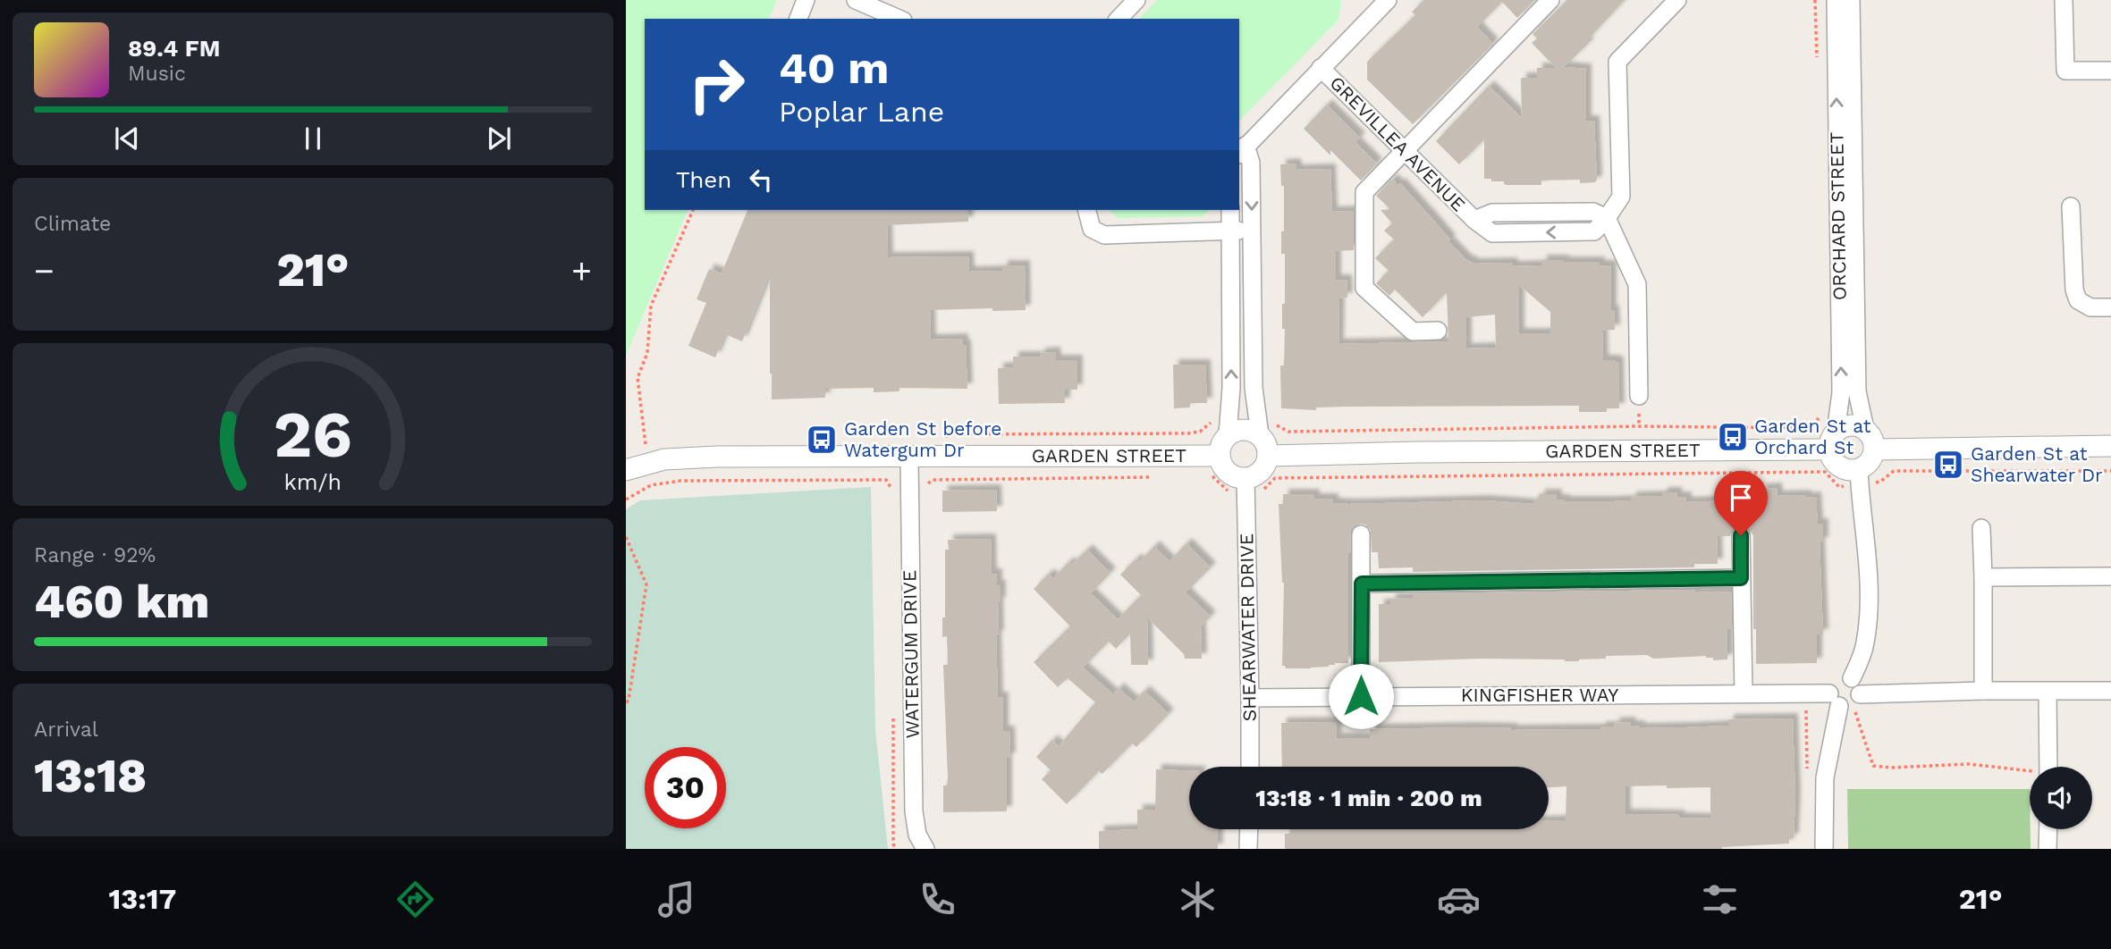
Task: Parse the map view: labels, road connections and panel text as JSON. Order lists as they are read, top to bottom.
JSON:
{
  "streets": {
    "street": [
      "GREVILLEA AVENUE",
      "ORCHARD STREET",
      "GARDEN STREET",
      "SHEARWATER DRIVE",
      "WATERGUM DRIVE",
      "KINGFISHER WAY"
    ]
  },
  "crossings": [
    ["ORCHARD STREET", "GARDEN STREET"],
    ["GARDEN STREET", "SHEARWATER DRIVE"],
    ["GARDEN STREET", "WATERGUM DRIVE"],
    ["SHEARWATER DRIVE", "KINGFISHER WAY"]
  ],
  "places": {
    "bus stop": ["Garden St at Orchard St", "Garden St before Watergum Dr", "Garden St at Shearwater Dr"]
  },
  "page": {
    "turn": ["40 m", "Poplar Lane"],
    "song": ["89.4 FM", "Music"],
    "then": "Then",
    "tile": [
      "Climate",
      ["Range · 92%", "460 km"],
      ["Arrival", "13:18"]
    ],
    "heat": ["−", "21°", "+"],
    "limit": "30",
    "trip": "13:18 · 1 min · 200 m",
    "tabs": ["13:17", "21°"],
    "gauge": ["26", "km/h"]
  }
}
